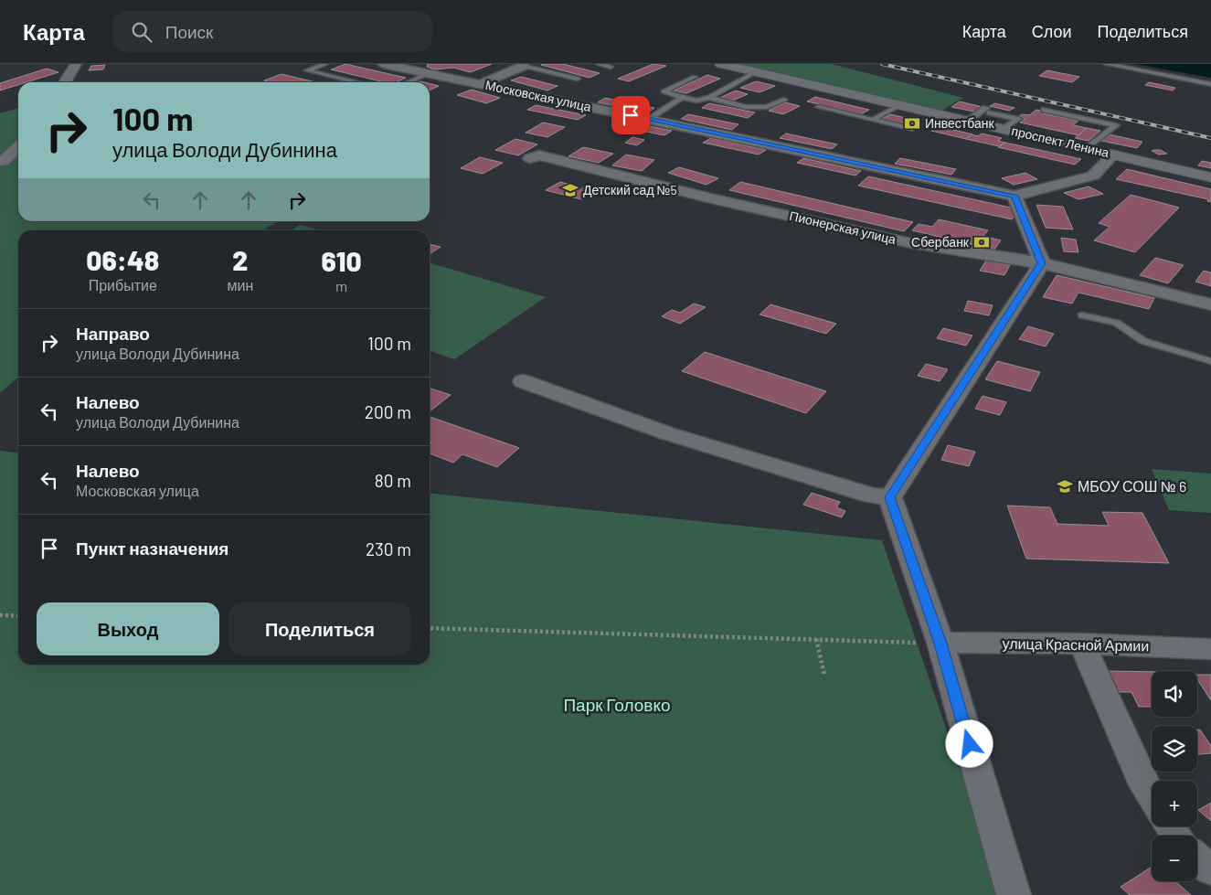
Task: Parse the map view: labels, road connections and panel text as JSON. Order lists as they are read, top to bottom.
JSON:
{
  "streets": {
    "main road": ["проспект Ленина"],
    "street": ["Московская улица", "Пионерская улица", "улица Красной Армии"]
  },
  "crossings": [
    ["Московская улица", "проспект Ленина"]
  ],
  "parks": ["Парк Головко"],
  "places": {
    "bank": ["Инвестбанк", "Сбербанк"],
    "school or university": ["Детский сад №5", "МБОУ СОШ № 6"]
  },
  "page": {
    "header": "Карта",
    "search": "Поиск",
    "nav": ["Карта", "Слои", "Поделиться"],
    "turn": ["100 m", "улица Володи Дубинина"],
    "eta": [
      "06:48",
      "Прибытие",
      "2",
      "мин",
      "610",
      "m"
    ],
    "list": [
      {
        "name": "Направо",
        "note": "улица Володи Дубинина",
        "value": "100 m"
      },
      {
        "name": "Налево",
        "note": "улица Володи Дубинина",
        "value": "200 m"
      },
      {
        "name": "Налево",
        "note": "Московская улица",
        "value": "80 m"
      },
      {
        "name": "Пункт назначения",
        "value": "230 m"
      }
    ],
    "buttons": ["Выход", "Поделиться"],
    "map_buttons": ["+", "−"]
  }
}
